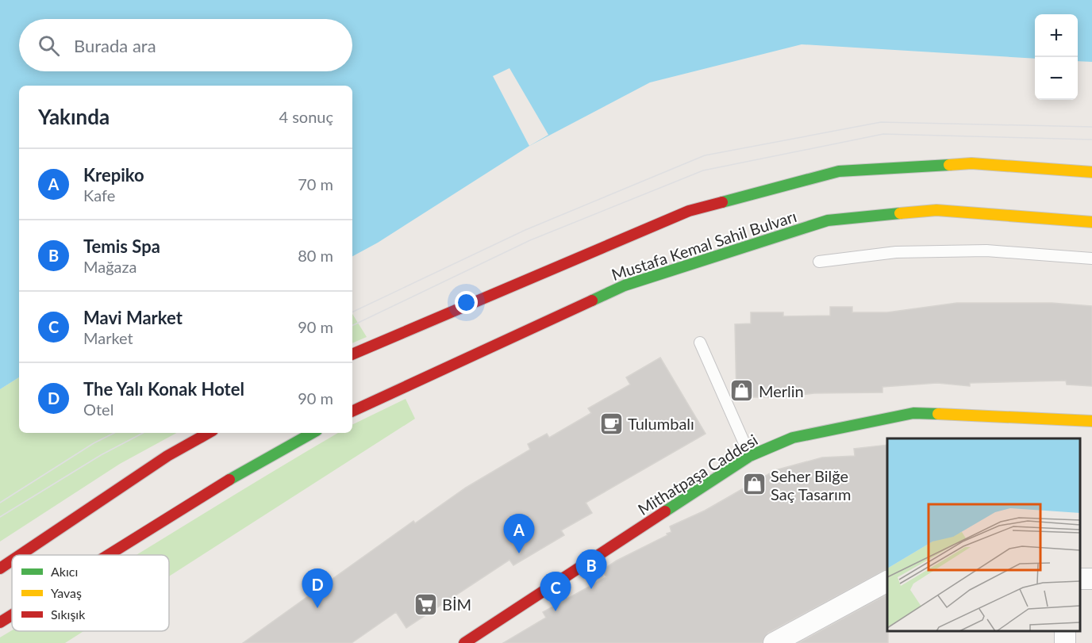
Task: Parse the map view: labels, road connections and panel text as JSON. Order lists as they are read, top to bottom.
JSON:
{
  "streets": {
    "main road": ["Mustafa Kemal Sahil Bulvarı", "Mithatpaşa Caddesi"]
  },
  "places": {
    "shop": ["Merlin", "Seher Bilğe Saç Tasarım"],
    "cafe": ["Tulumbalı"],
    "supermarket": ["BİM"]
  },
  "legend": ["Akıcı", "Yavaş", "Sıkışık"],
  "page": {
    "map_buttons": ["+", "−"],
    "search": "Burada ara",
    "heading": ["Yakında", "4 sonuç"],
    "list": [
      {
        "mark": "A",
        "name": "Krepiko",
        "note": "Kafe",
        "value": "70 m"
      },
      {
        "mark": "B",
        "name": "Temis Spa",
        "note": "Mağaza",
        "value": "80 m"
      },
      {
        "mark": "C",
        "name": "Mavi Market",
        "note": "Market",
        "value": "90 m"
      },
      {
        "mark": "D",
        "name": "The Yalı Konak Hotel",
        "note": "Otel",
        "value": "90 m"
      }
    ],
    "pins": [
      "A",
      "B",
      "D",
      "C"
    ]
  }
}
